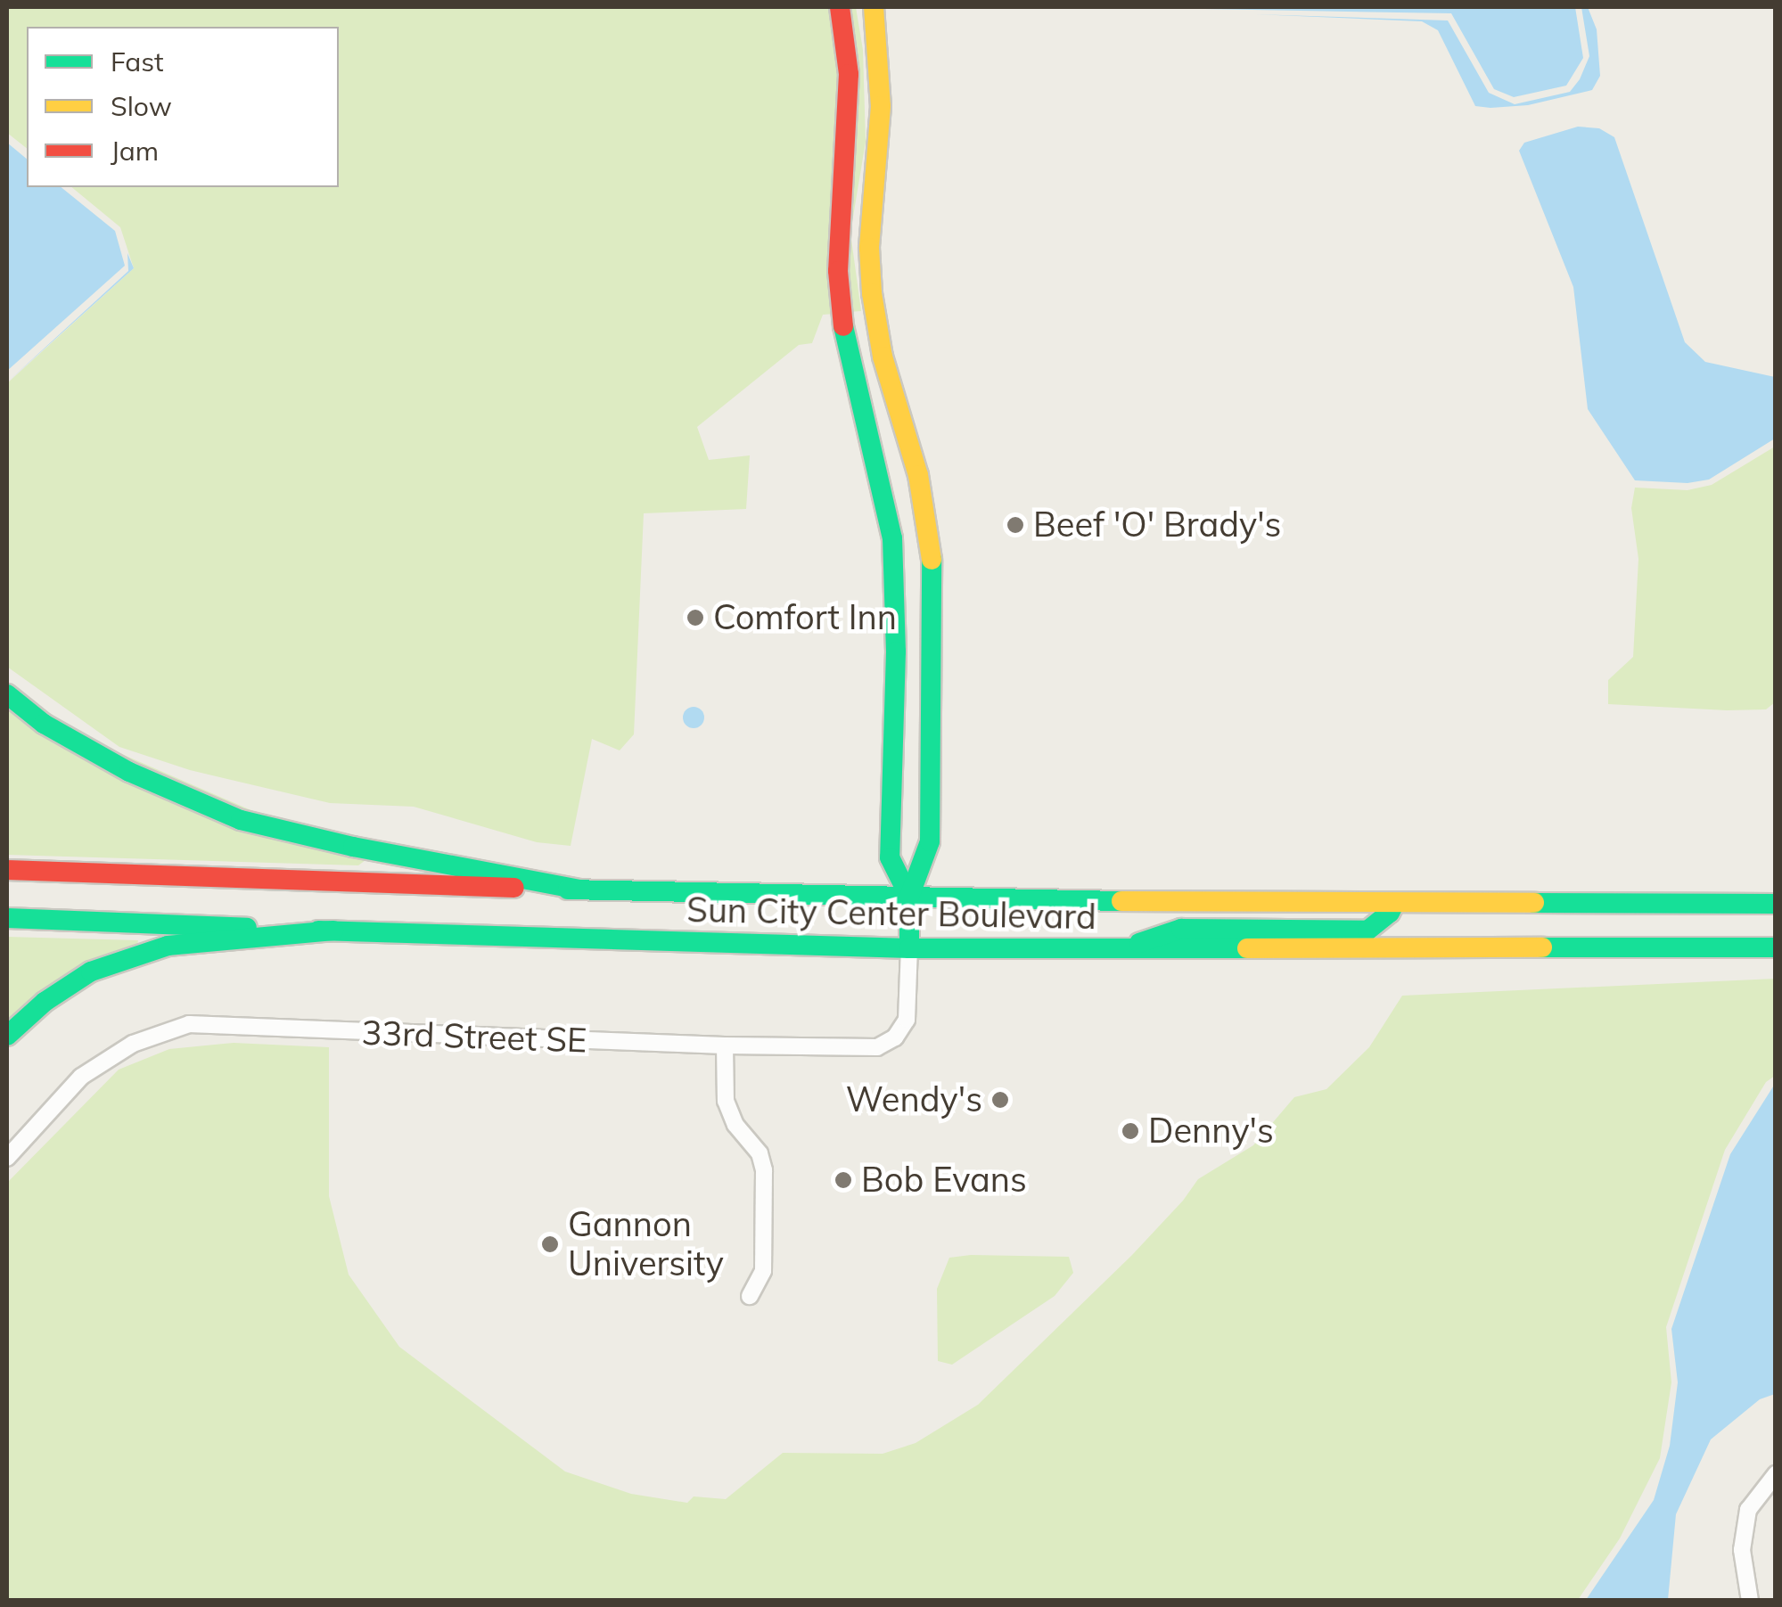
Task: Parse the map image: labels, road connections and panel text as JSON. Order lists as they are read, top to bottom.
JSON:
{
  "streets": {
    "main road": ["Sun City Center Boulevard"],
    "street": ["33rd Street SE"]
  },
  "crossings": [
    ["Sun City Center Boulevard", "33rd Street SE"]
  ],
  "places": [
    "Beef 'O' Brady's",
    "Comfort Inn",
    "Wendy's",
    "Denny's",
    "Bob Evans",
    "Gannon University"
  ],
  "legend": ["Fast", "Slow", "Jam"]
}
